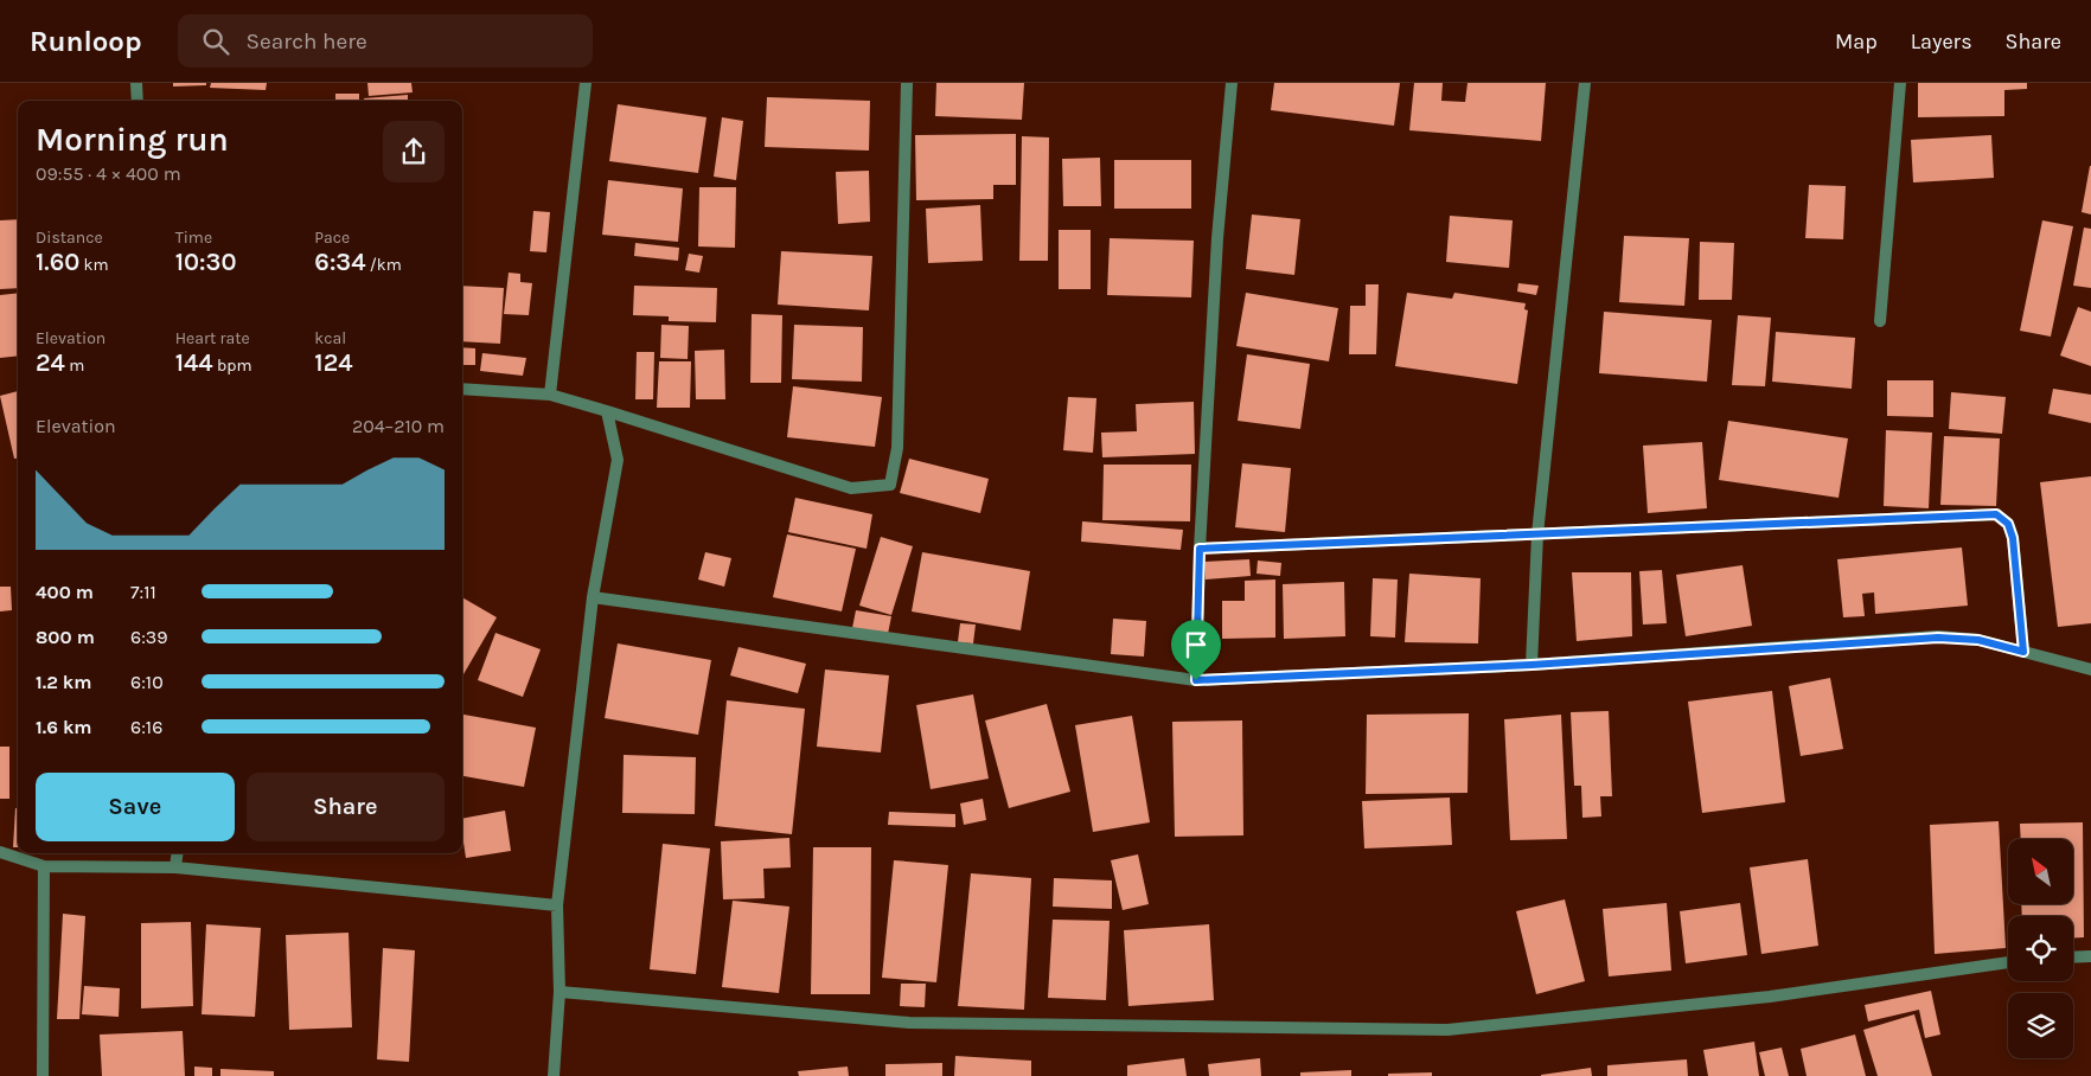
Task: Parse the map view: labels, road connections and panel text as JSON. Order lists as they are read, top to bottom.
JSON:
{
  "north": "top left",
  "page": {
    "header": "Runloop",
    "search": "Search here",
    "nav": ["Map", "Layers", "Share"],
    "heading": ["Morning run", "09:55 · 4 × 400 m"],
    "stats": [
      ["Distance", "1.60 km"],
      ["Time", "10:30"],
      ["Pace", "6:34 /km"],
      ["Elevation", "24 m"],
      ["Heart rate", "144 bpm"],
      ["kcal", "124"]
    ],
    "chart": ["Elevation", "204–210 m"],
    "list": [
      {
        "name": "400 m",
        "note": "7:11"
      },
      {
        "name": "800 m",
        "note": "6:39"
      },
      {
        "name": "1.2 km",
        "note": "6:10"
      },
      {
        "name": "1.6 km",
        "note": "6:16"
      }
    ],
    "buttons": ["Save", "Share"]
  }
}
